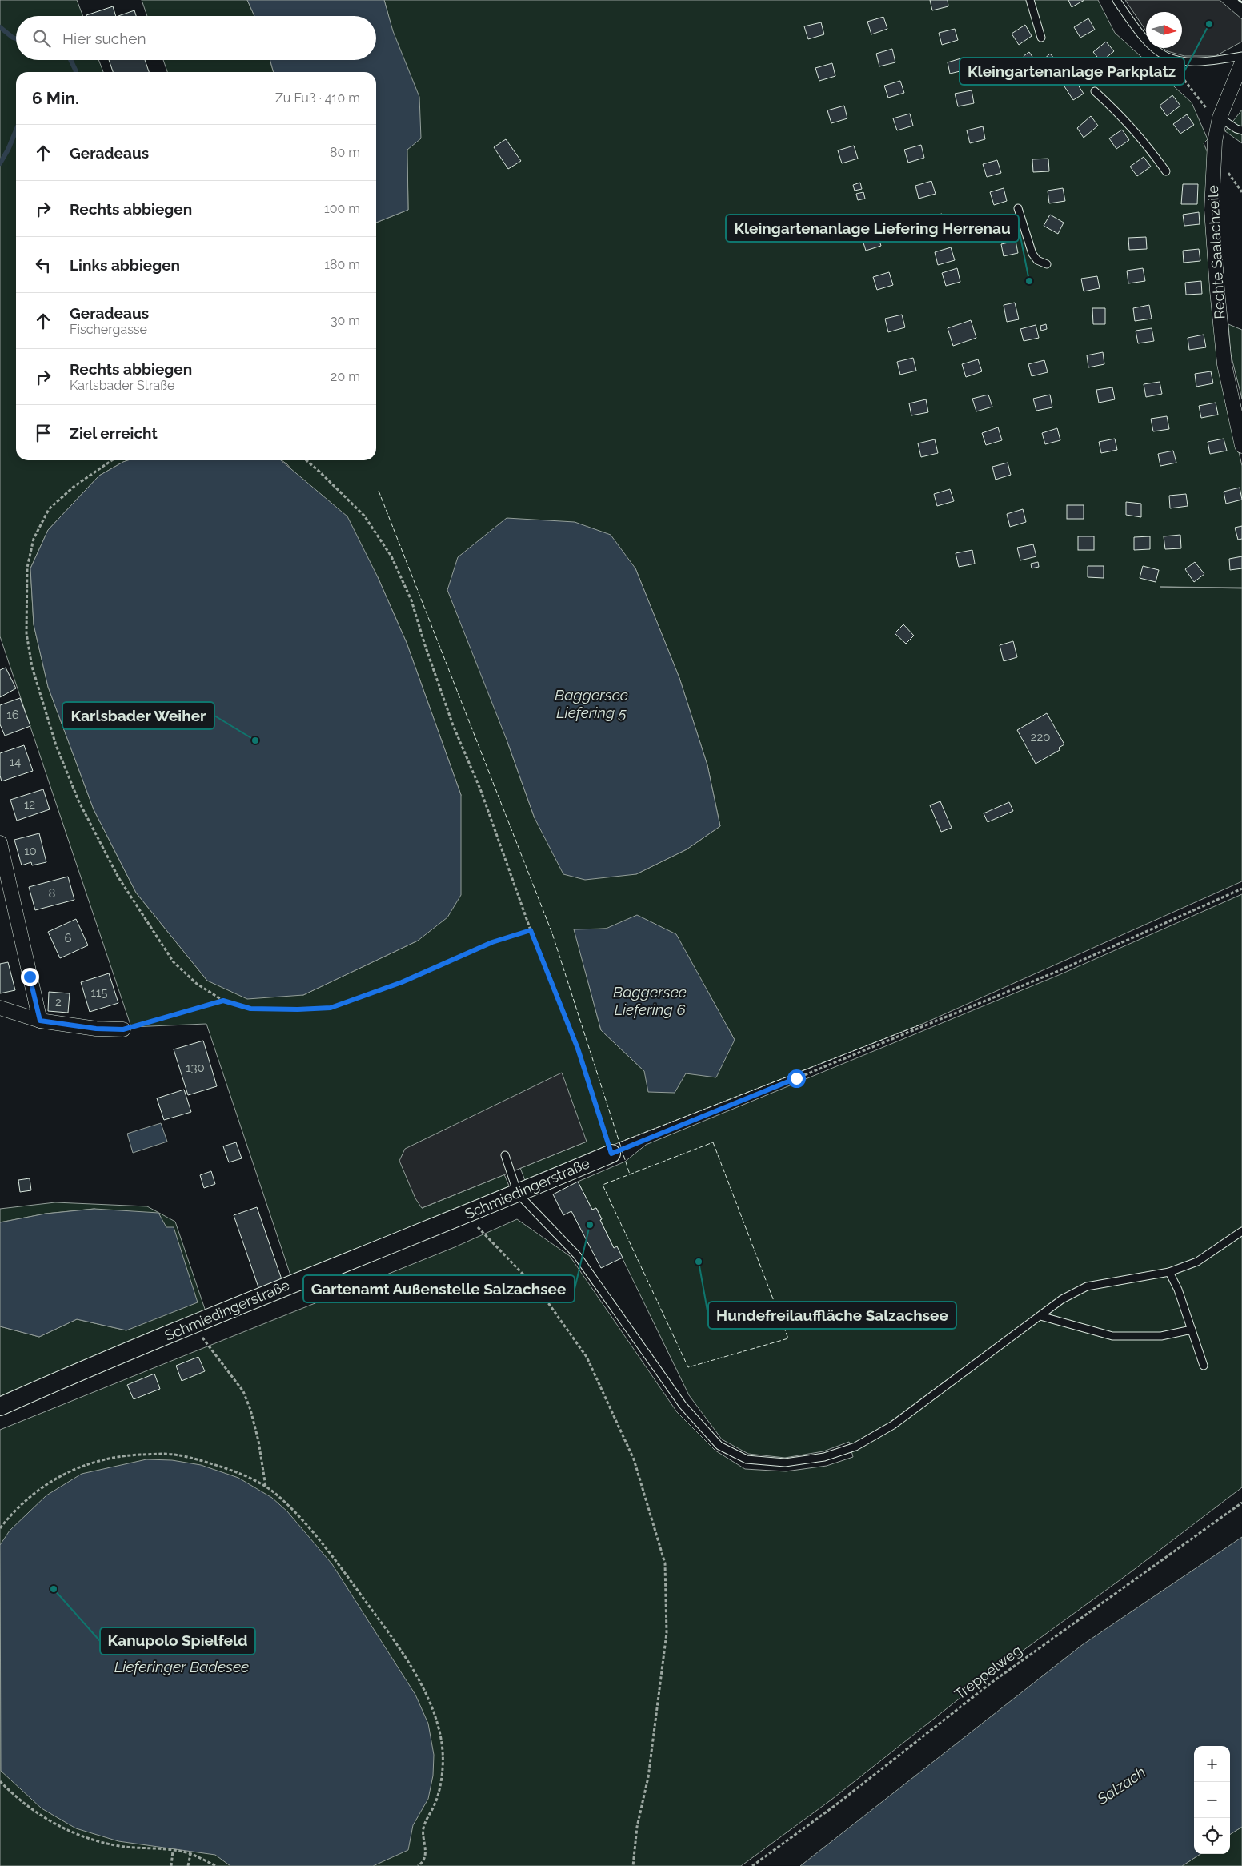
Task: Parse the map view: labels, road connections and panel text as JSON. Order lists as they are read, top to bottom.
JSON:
{
  "streets": {
    "street": ["Rechte Saalachzeile", "Schmiedingerstraße"],
    "path": ["Treppelweg"]
  },
  "water": [
    "Baggersee Liefering 5",
    "Baggersee Liefering 6",
    "Lieferinger Badesee",
    "Salzach"
  ],
  "places": [
    "Kleingartenanlage Parkplatz",
    "Kleingartenanlage Liefering Herrenau",
    "Karlsbader Weiher",
    "Gartenamt Außenstelle Salzachsee",
    "Hundefreilauffläche Salzachsee",
    "Kanupolo Spielfeld"
  ],
  "house_numbers": [
    "16",
    "220",
    "14",
    "12",
    "10",
    "8",
    "6",
    "115",
    "2",
    "130"
  ],
  "north": "right",
  "page": {
    "search": "Hier suchen",
    "heading": ["6 Min.", "Zu Fuß · 410 m"],
    "list": [
      ["Geradeaus", "80 m"],
      ["Rechts abbiegen", "100 m"],
      ["Links abbiegen", "180 m"],
      ["Geradeaus", "Fischergasse", "30 m"],
      ["Rechts abbiegen", "Karlsbader Straße", "20 m"],
      "Ziel erreicht"
    ],
    "map_buttons": ["+", "−"]
  }
}
